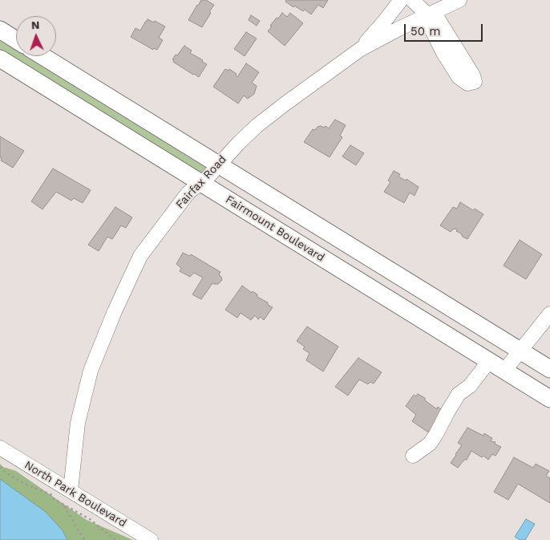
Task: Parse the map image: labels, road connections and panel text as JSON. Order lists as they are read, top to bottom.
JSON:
{
  "streets": {
    "main road": ["Fairmount Boulevard"],
    "street": ["Fairfax Road", "North Park Boulevard"]
  },
  "crossings": [
    ["Fairfax Road", "Fairmount Boulevard"],
    ["Fairfax Road", "North Park Boulevard"]
  ],
  "scale_bar": "50 m",
  "north": "top"
}
